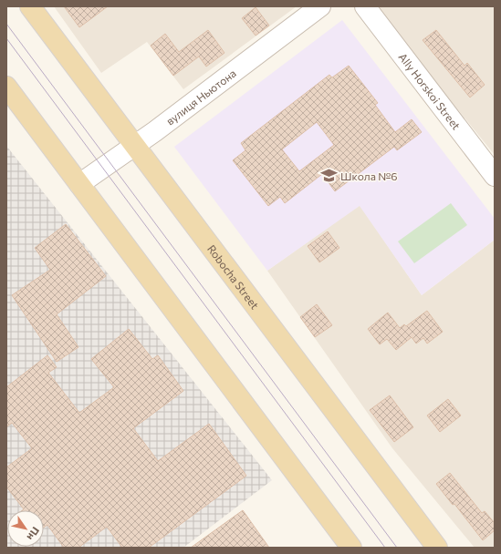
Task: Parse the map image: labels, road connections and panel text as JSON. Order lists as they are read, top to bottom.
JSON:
{
  "streets": {
    "main road": ["Robocha Street"],
    "street": ["Ally Horskoi Street", "вулиця Ньютона"]
  },
  "crossings": [
    ["вулиця Ньютона", "Robocha Street"]
  ],
  "places": {
    "school or university": ["Школа №6"]
  },
  "north": "bottom right"
}
